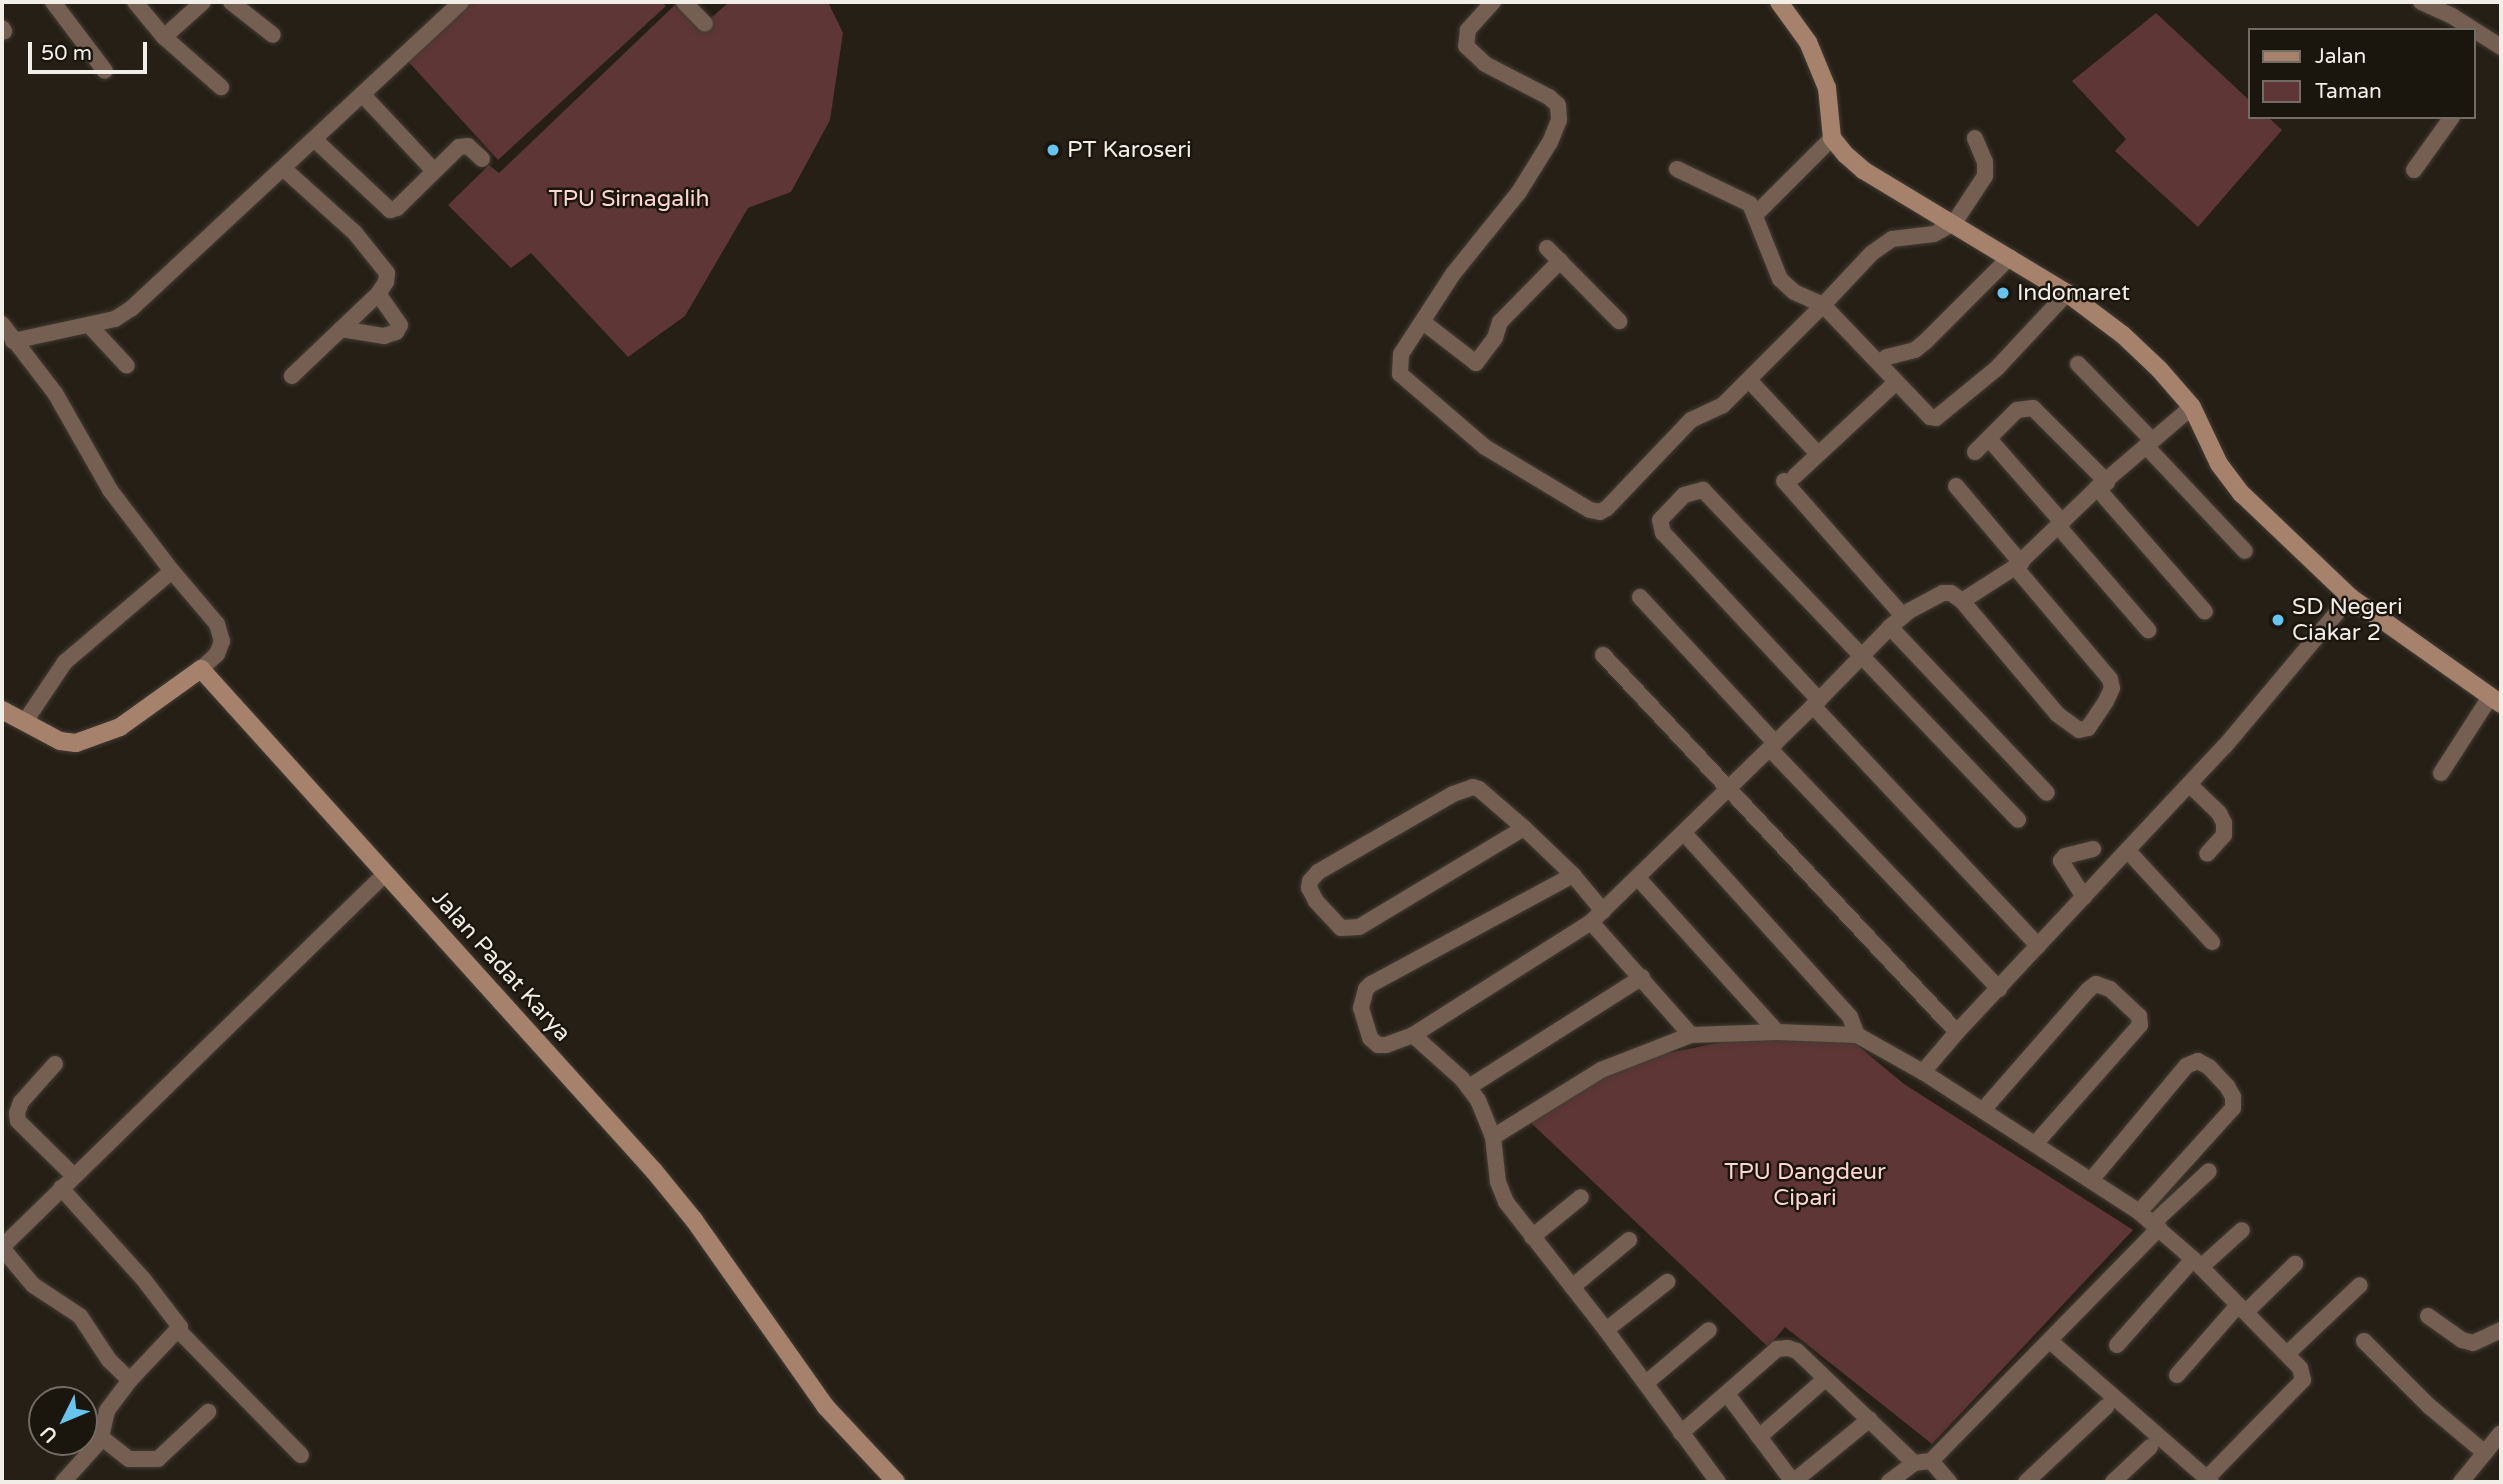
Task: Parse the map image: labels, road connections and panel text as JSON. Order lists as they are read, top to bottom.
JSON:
{
  "streets": {
    "street": ["Jalan Padat Karya"]
  },
  "parks": ["TPU Sirnagalih", "TPU Dangdeur Cipari"],
  "places": ["PT Karoseri", "Indomaret", "SD Negeri Ciakar 2"],
  "legend": ["Jalan", "Taman"],
  "scale_bar": "50 m",
  "north": "bottom left"
}
